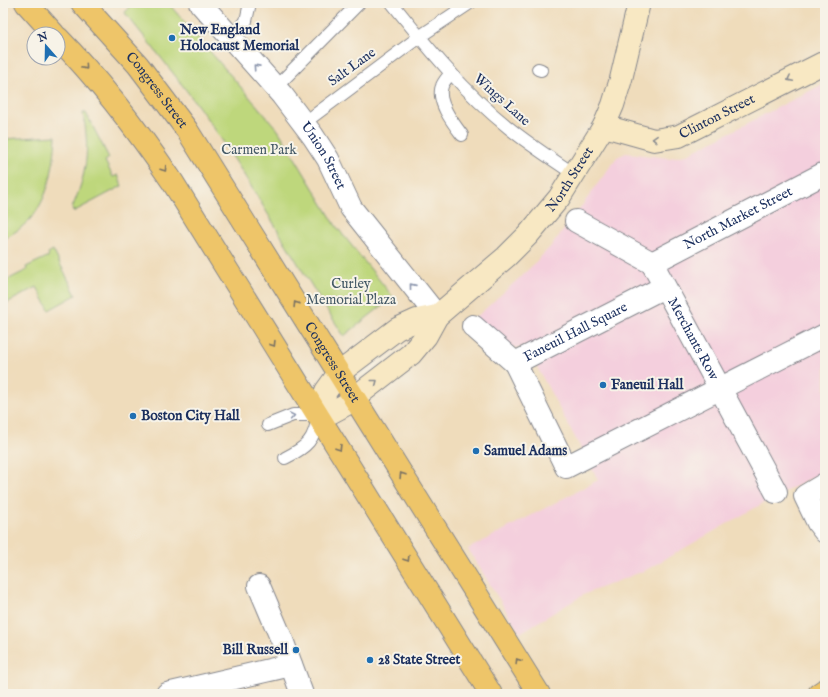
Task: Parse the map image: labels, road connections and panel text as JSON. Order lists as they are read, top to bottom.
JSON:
{
  "streets": {
    "main road": ["Congress Street", "Clinton Street", "North Street"],
    "street": [
      "Union Street",
      "North Market Street",
      "Faneuil Hall Square",
      "Merchants Row"
    ],
    "lane": ["Salt Lane", "Wings Lane"]
  },
  "crossings": [
    ["Salt Lane", "Wings Lane"],
    ["Salt Lane", "Union Street"],
    ["Congress Street", "North Street"],
    ["Wings Lane", "North Street"],
    ["Clinton Street", "North Street"],
    ["Union Street", "North Street"],
    ["North Market Street", "Merchants Row"],
    ["Faneuil Hall Square", "Merchants Row"]
  ],
  "one_way": ["Clinton Street", "Union Street"],
  "parks": ["Carmen Park", "Curley Memorial Plaza"],
  "places": [
    "New England Holocaust Memorial",
    "Faneuil Hall",
    "Boston City Hall",
    "Samuel Adams",
    "Bill Russell",
    "28 State Street"
  ],
  "north": "top"
}
